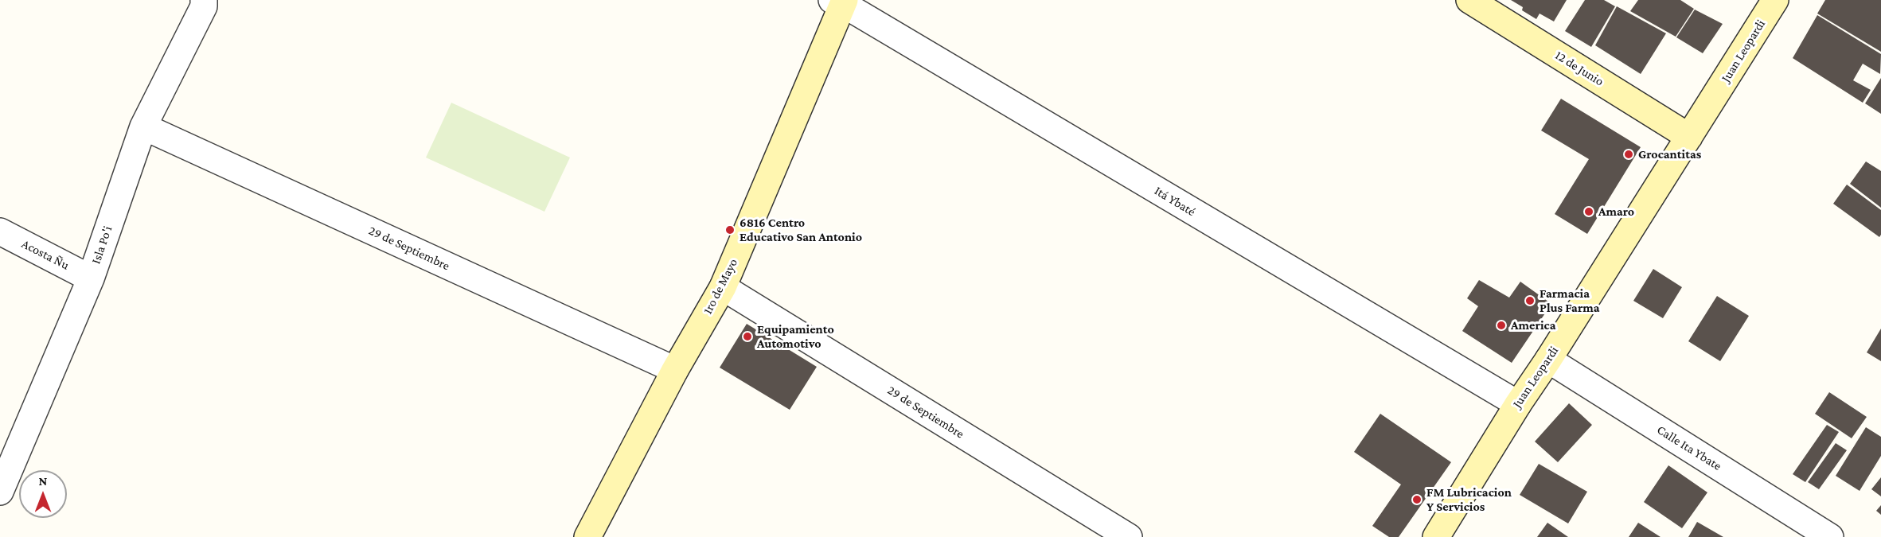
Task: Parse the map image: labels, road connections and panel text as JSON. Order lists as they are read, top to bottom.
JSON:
{
  "streets": {
    "street": [
      "Juan Leopardi",
      "12 de Junio",
      "Itá Ybaté",
      "Isla Po'i",
      "29 de Septiembre",
      "Acosta Ñu",
      "1ro de Mayo",
      "Calle Ita Ybate"
    ]
  },
  "crossings": [
    ["Juan Leopardi", "12 de Junio"],
    ["Juan Leopardi", "Itá Ybaté"],
    ["Juan Leopardi", "Calle Ita Ybate"],
    ["Itá Ybaté", "1ro de Mayo"],
    ["Isla Po'i", "29 de Septiembre"],
    ["Isla Po'i", "Acosta Ñu"],
    ["29 de Septiembre", "1ro de Mayo"]
  ],
  "places": [
    "Grocantitas",
    "Amaro",
    "6816 Centro Educativo San Antonio",
    "Farmacia Plus Farma",
    "America",
    "Equipamiento Automotivo",
    "FM Lubricacion Y Servicios"
  ],
  "north": "top"
}
